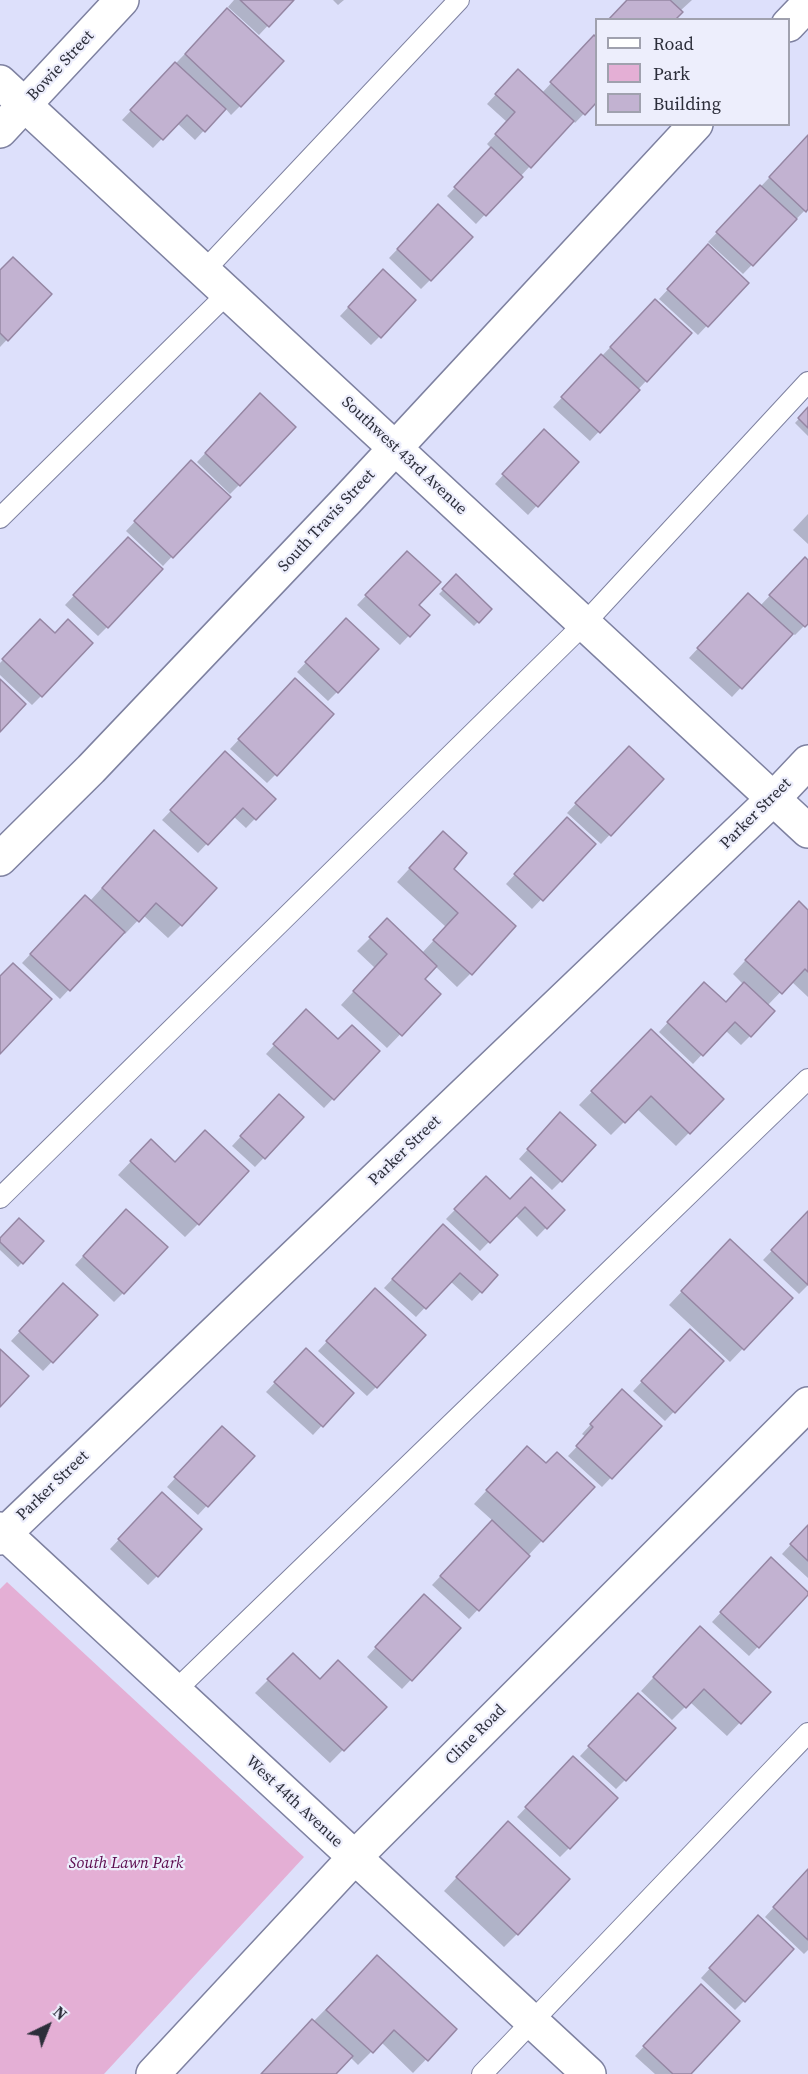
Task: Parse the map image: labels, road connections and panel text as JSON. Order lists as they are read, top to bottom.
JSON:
{
  "streets": {
    "street": [
      "Bowie Street",
      "Southwest 43rd Avenue",
      "South Travis Street",
      "Parker Street",
      "Cline Road",
      "West 44th Avenue"
    ]
  },
  "crossings": [
    ["Bowie Street", "Southwest 43rd Avenue"],
    ["Southwest 43rd Avenue", "South Travis Street"],
    ["Southwest 43rd Avenue", "Parker Street"],
    ["Parker Street", "West 44th Avenue"],
    ["Cline Road", "West 44th Avenue"]
  ],
  "parks": ["South Lawn Park"],
  "legend": ["Road", "Park", "Building"],
  "north": "top right"
}
